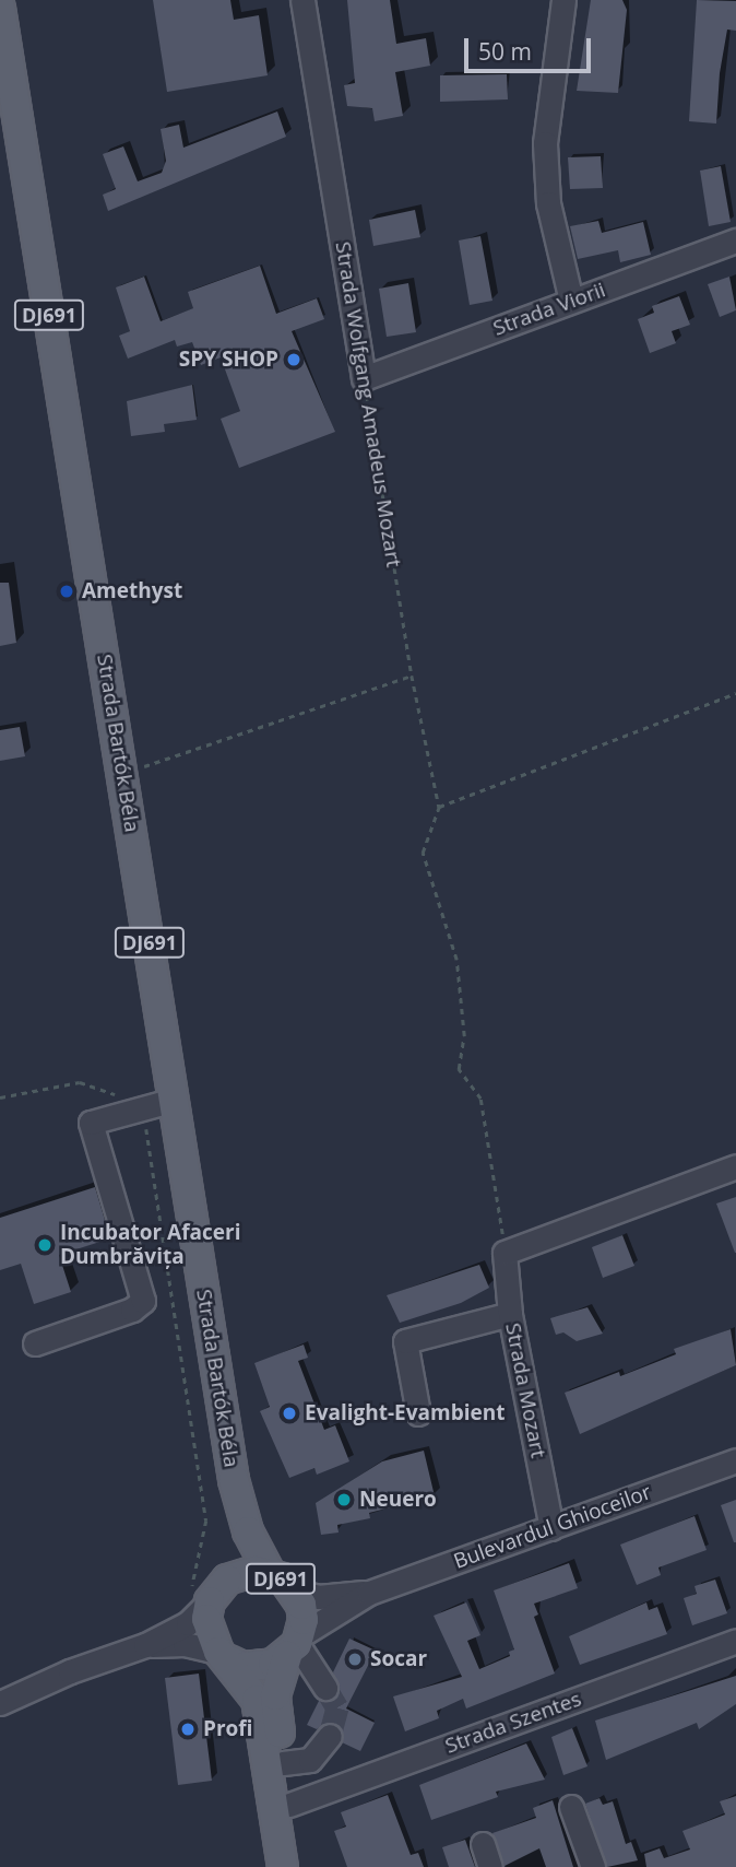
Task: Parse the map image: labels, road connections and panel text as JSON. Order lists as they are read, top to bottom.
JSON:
{
  "streets": {
    "main road": ["DJ691", "Strada Bartók Béla"],
    "street": [
      "Strada Viorii",
      "Strada Wolfgang Amadeus Mozart",
      "Strada Mozart",
      "Bulevardul Ghioceilor",
      "Strada Szentes"
    ]
  },
  "crossings": [
    ["Strada Viorii", "Strada Wolfgang Amadeus Mozart"],
    ["DJ691", "Strada Bartók Béla"],
    ["DJ691", "Bulevardul Ghioceilor"],
    ["DJ691", "Strada Szentes"],
    ["Strada Bartók Béla", "Bulevardul Ghioceilor"],
    ["Strada Mozart", "Bulevardul Ghioceilor"]
  ],
  "places": [
    "SPY SHOP",
    "Amethyst",
    "Incubator Afaceri Dumbrăvița",
    "Evalight-Evambient",
    "Neuero",
    "Socar",
    "Profi"
  ],
  "scale_bar": "50 m"
}
